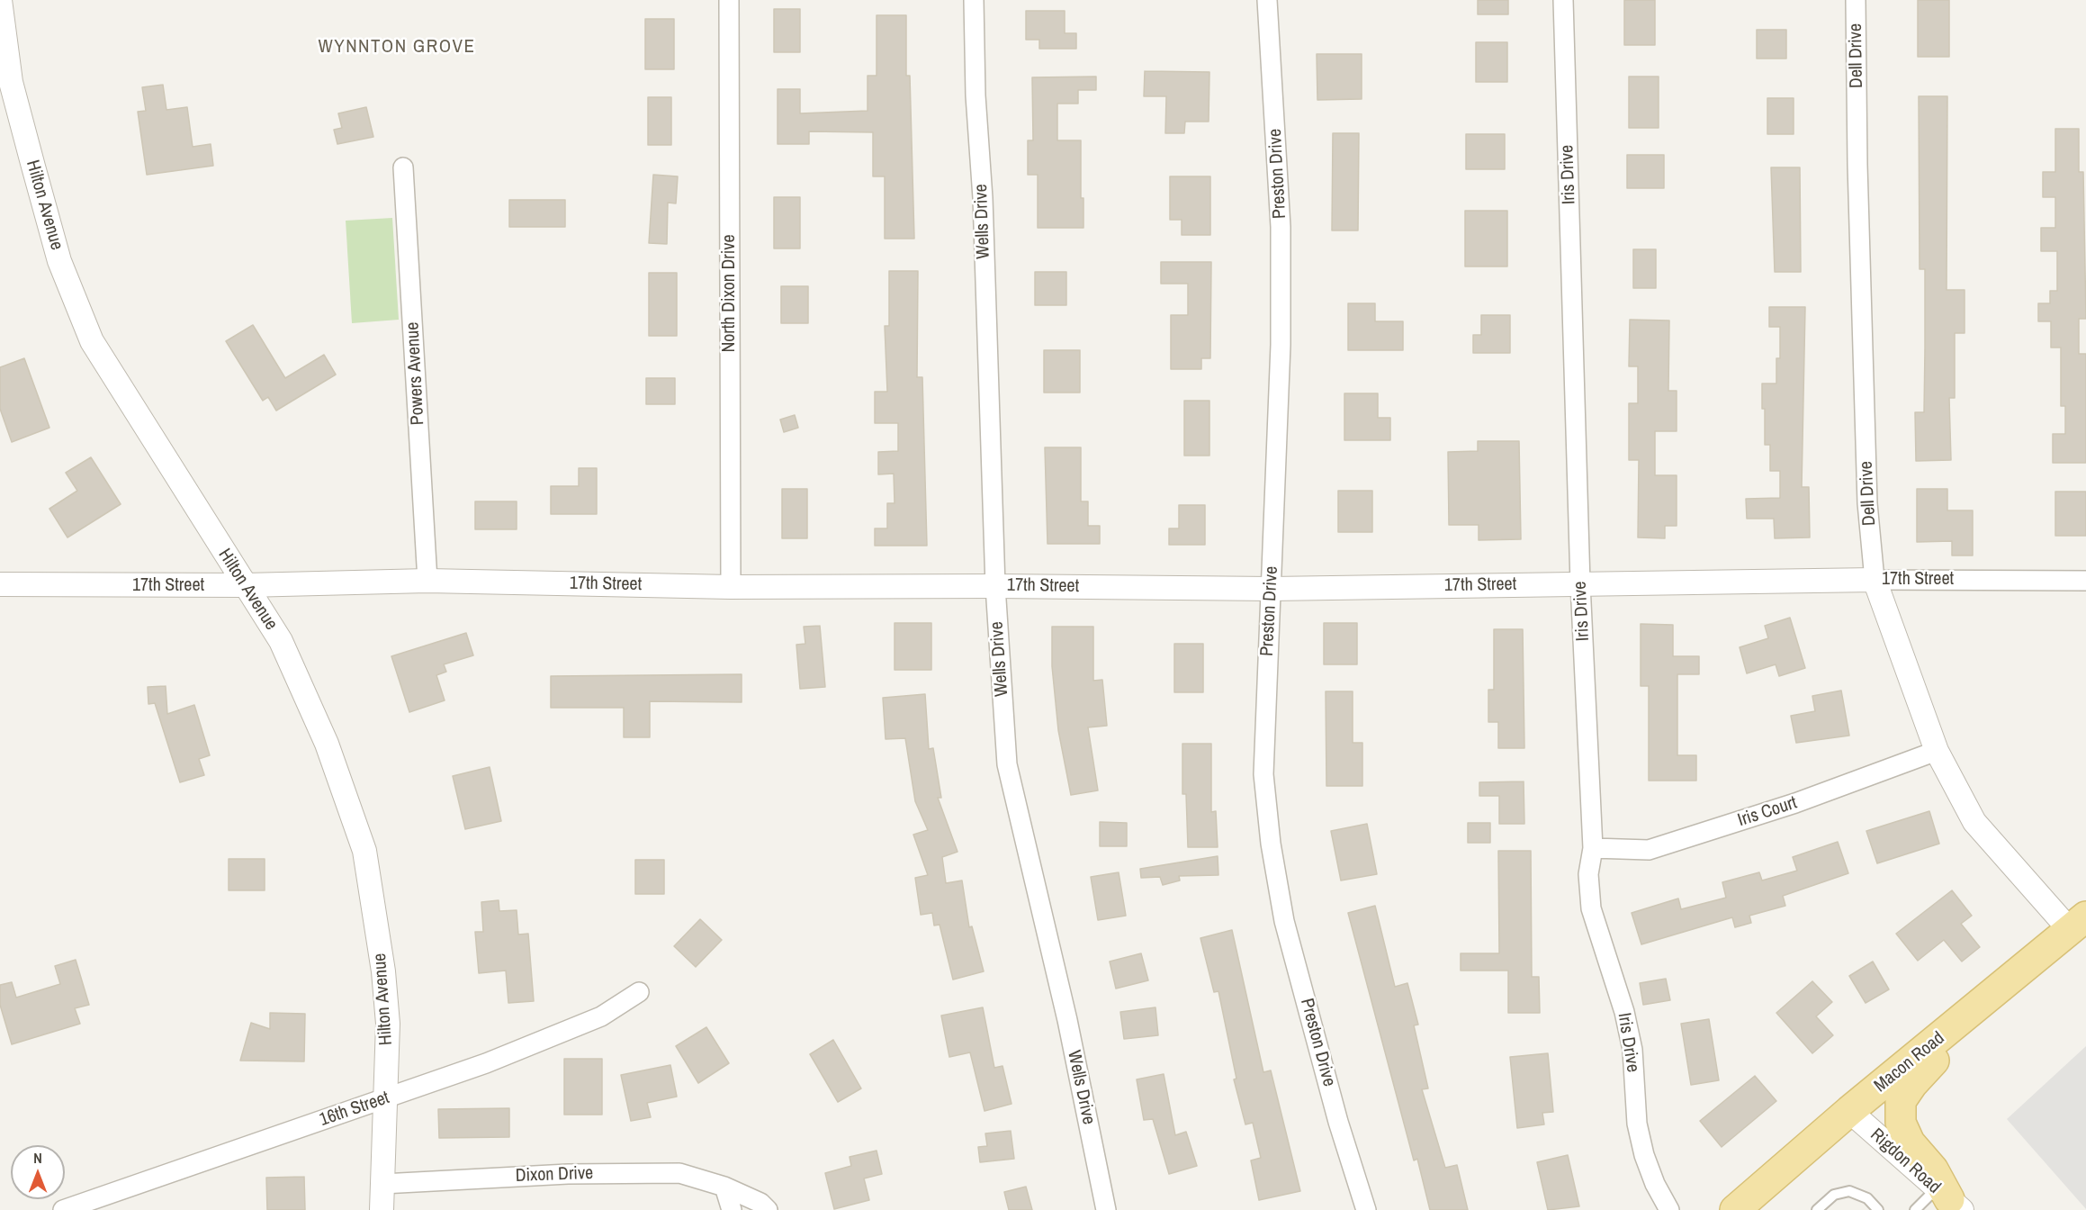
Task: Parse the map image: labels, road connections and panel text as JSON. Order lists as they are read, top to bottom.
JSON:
{
  "streets": {
    "main road": ["Macon Road"],
    "street": [
      "Dell Drive",
      "Preston Drive",
      "Iris Drive",
      "Hilton Avenue",
      "Wells Drive",
      "North Dixon Drive",
      "Powers Avenue",
      "17th Street",
      "Iris Court",
      "16th Street",
      "Rigdon Road",
      "Dixon Drive"
    ]
  },
  "crossings": [
    ["Dell Drive", "17th Street"],
    ["Dell Drive", "Iris Court"],
    ["Dell Drive", "Macon Road"],
    ["Preston Drive", "17th Street"],
    ["Iris Drive", "17th Street"],
    ["Iris Drive", "Iris Court"],
    ["Hilton Avenue", "17th Street"],
    ["Hilton Avenue", "16th Street"],
    ["Hilton Avenue", "Dixon Drive"],
    ["Wells Drive", "17th Street"],
    ["North Dixon Drive", "17th Street"],
    ["Powers Avenue", "17th Street"],
    ["Macon Road", "Rigdon Road"]
  ],
  "districts": ["WYNNTON GROVE"],
  "north": "top"
}
